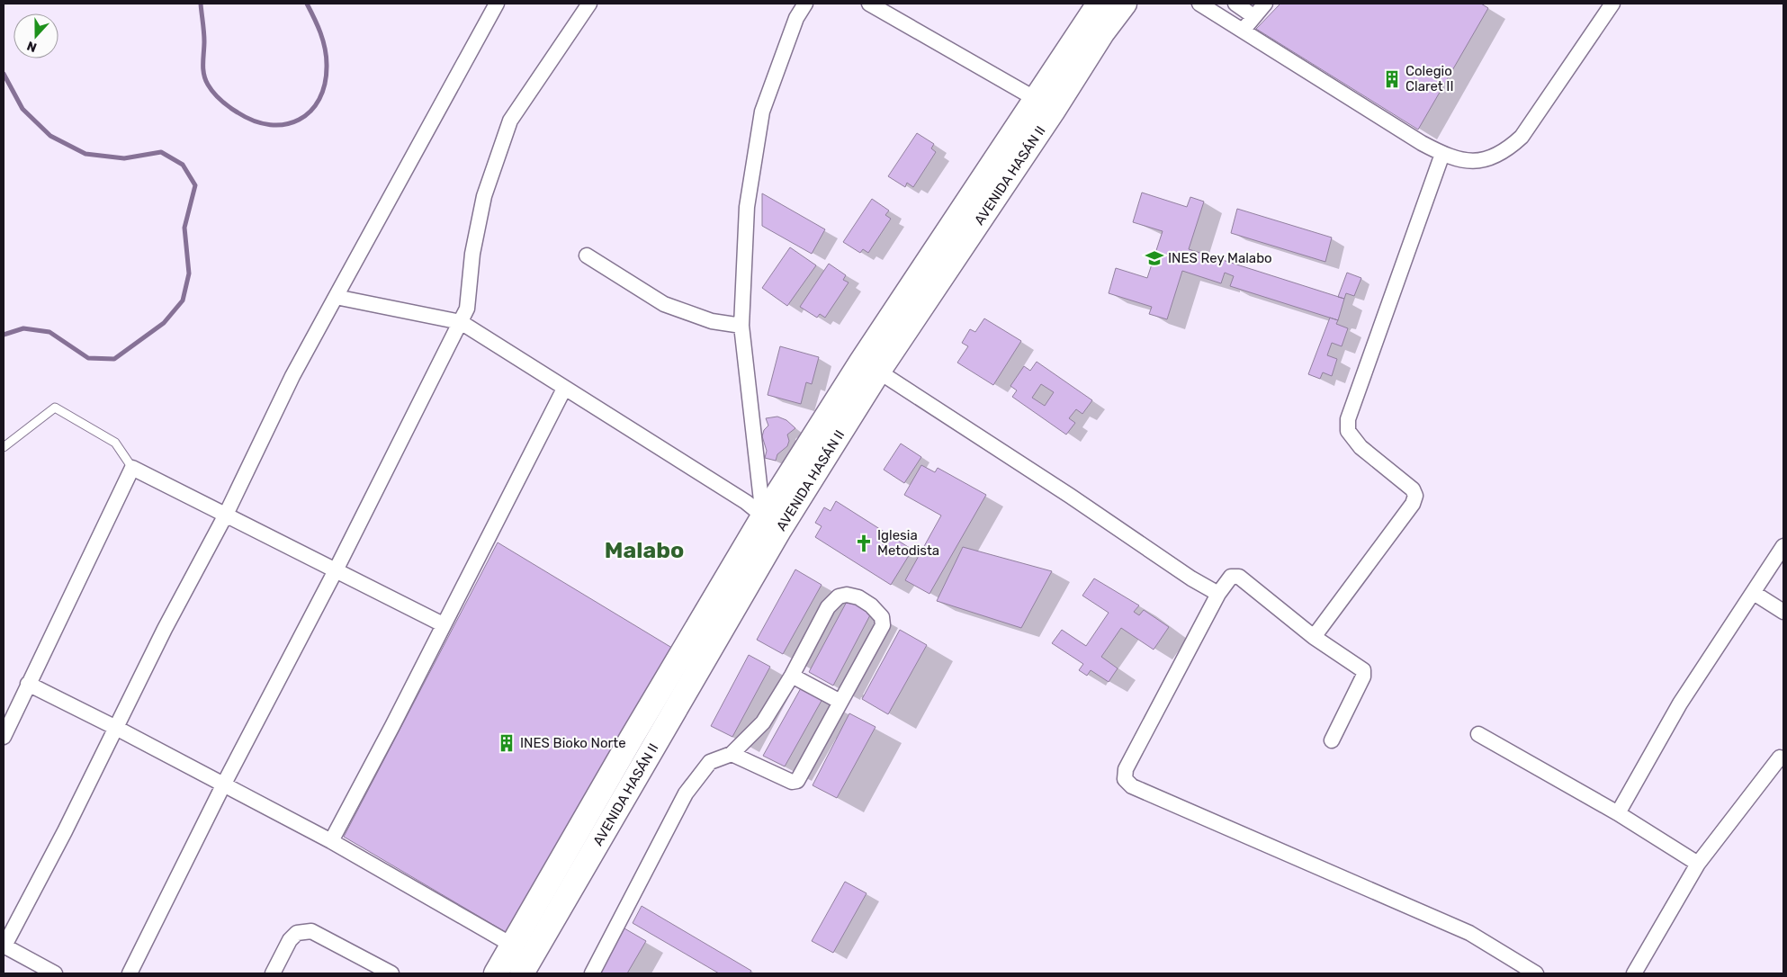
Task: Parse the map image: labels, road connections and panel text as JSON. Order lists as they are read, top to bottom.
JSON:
{
  "streets": {
    "main road": ["AVENIDA HASÁN II"]
  },
  "districts": ["Malabo"],
  "places": {
    "building": ["Colegio Claret II", "INES Bioko Norte"],
    "school or university": ["INES Rey Malabo"],
    "church": ["Iglesia Metodista"]
  },
  "north": "bottom"
}
